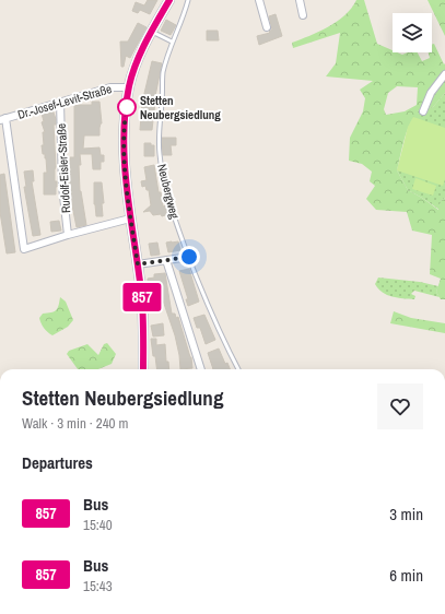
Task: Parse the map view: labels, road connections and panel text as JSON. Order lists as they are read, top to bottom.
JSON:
{
  "streets": {
    "street": ["Dr.-Josef-Levit-Straße", "Rudolf-Eisler-Straße"],
    "lane": ["Neubergweg"]
  },
  "crossings": [
    ["Dr.-Josef-Levit-Straße", "Rudolf-Eisler-Straße"]
  ],
  "places": ["Stetten Neubergsiedlung"],
  "lines": ["bus line 857"],
  "page": {
    "on_map": "857",
    "heading": [
      ["Stetten Neubergsiedlung", "Walk · 3 min · 240 m"],
      "Departures"
    ],
    "list": [
      {
        "mark": "857",
        "name": "Bus",
        "note": "15:40",
        "value": "3 min"
      },
      {
        "mark": "857",
        "name": "Bus",
        "note": "15:43",
        "value": "6 min"
      }
    ]
  }
}
